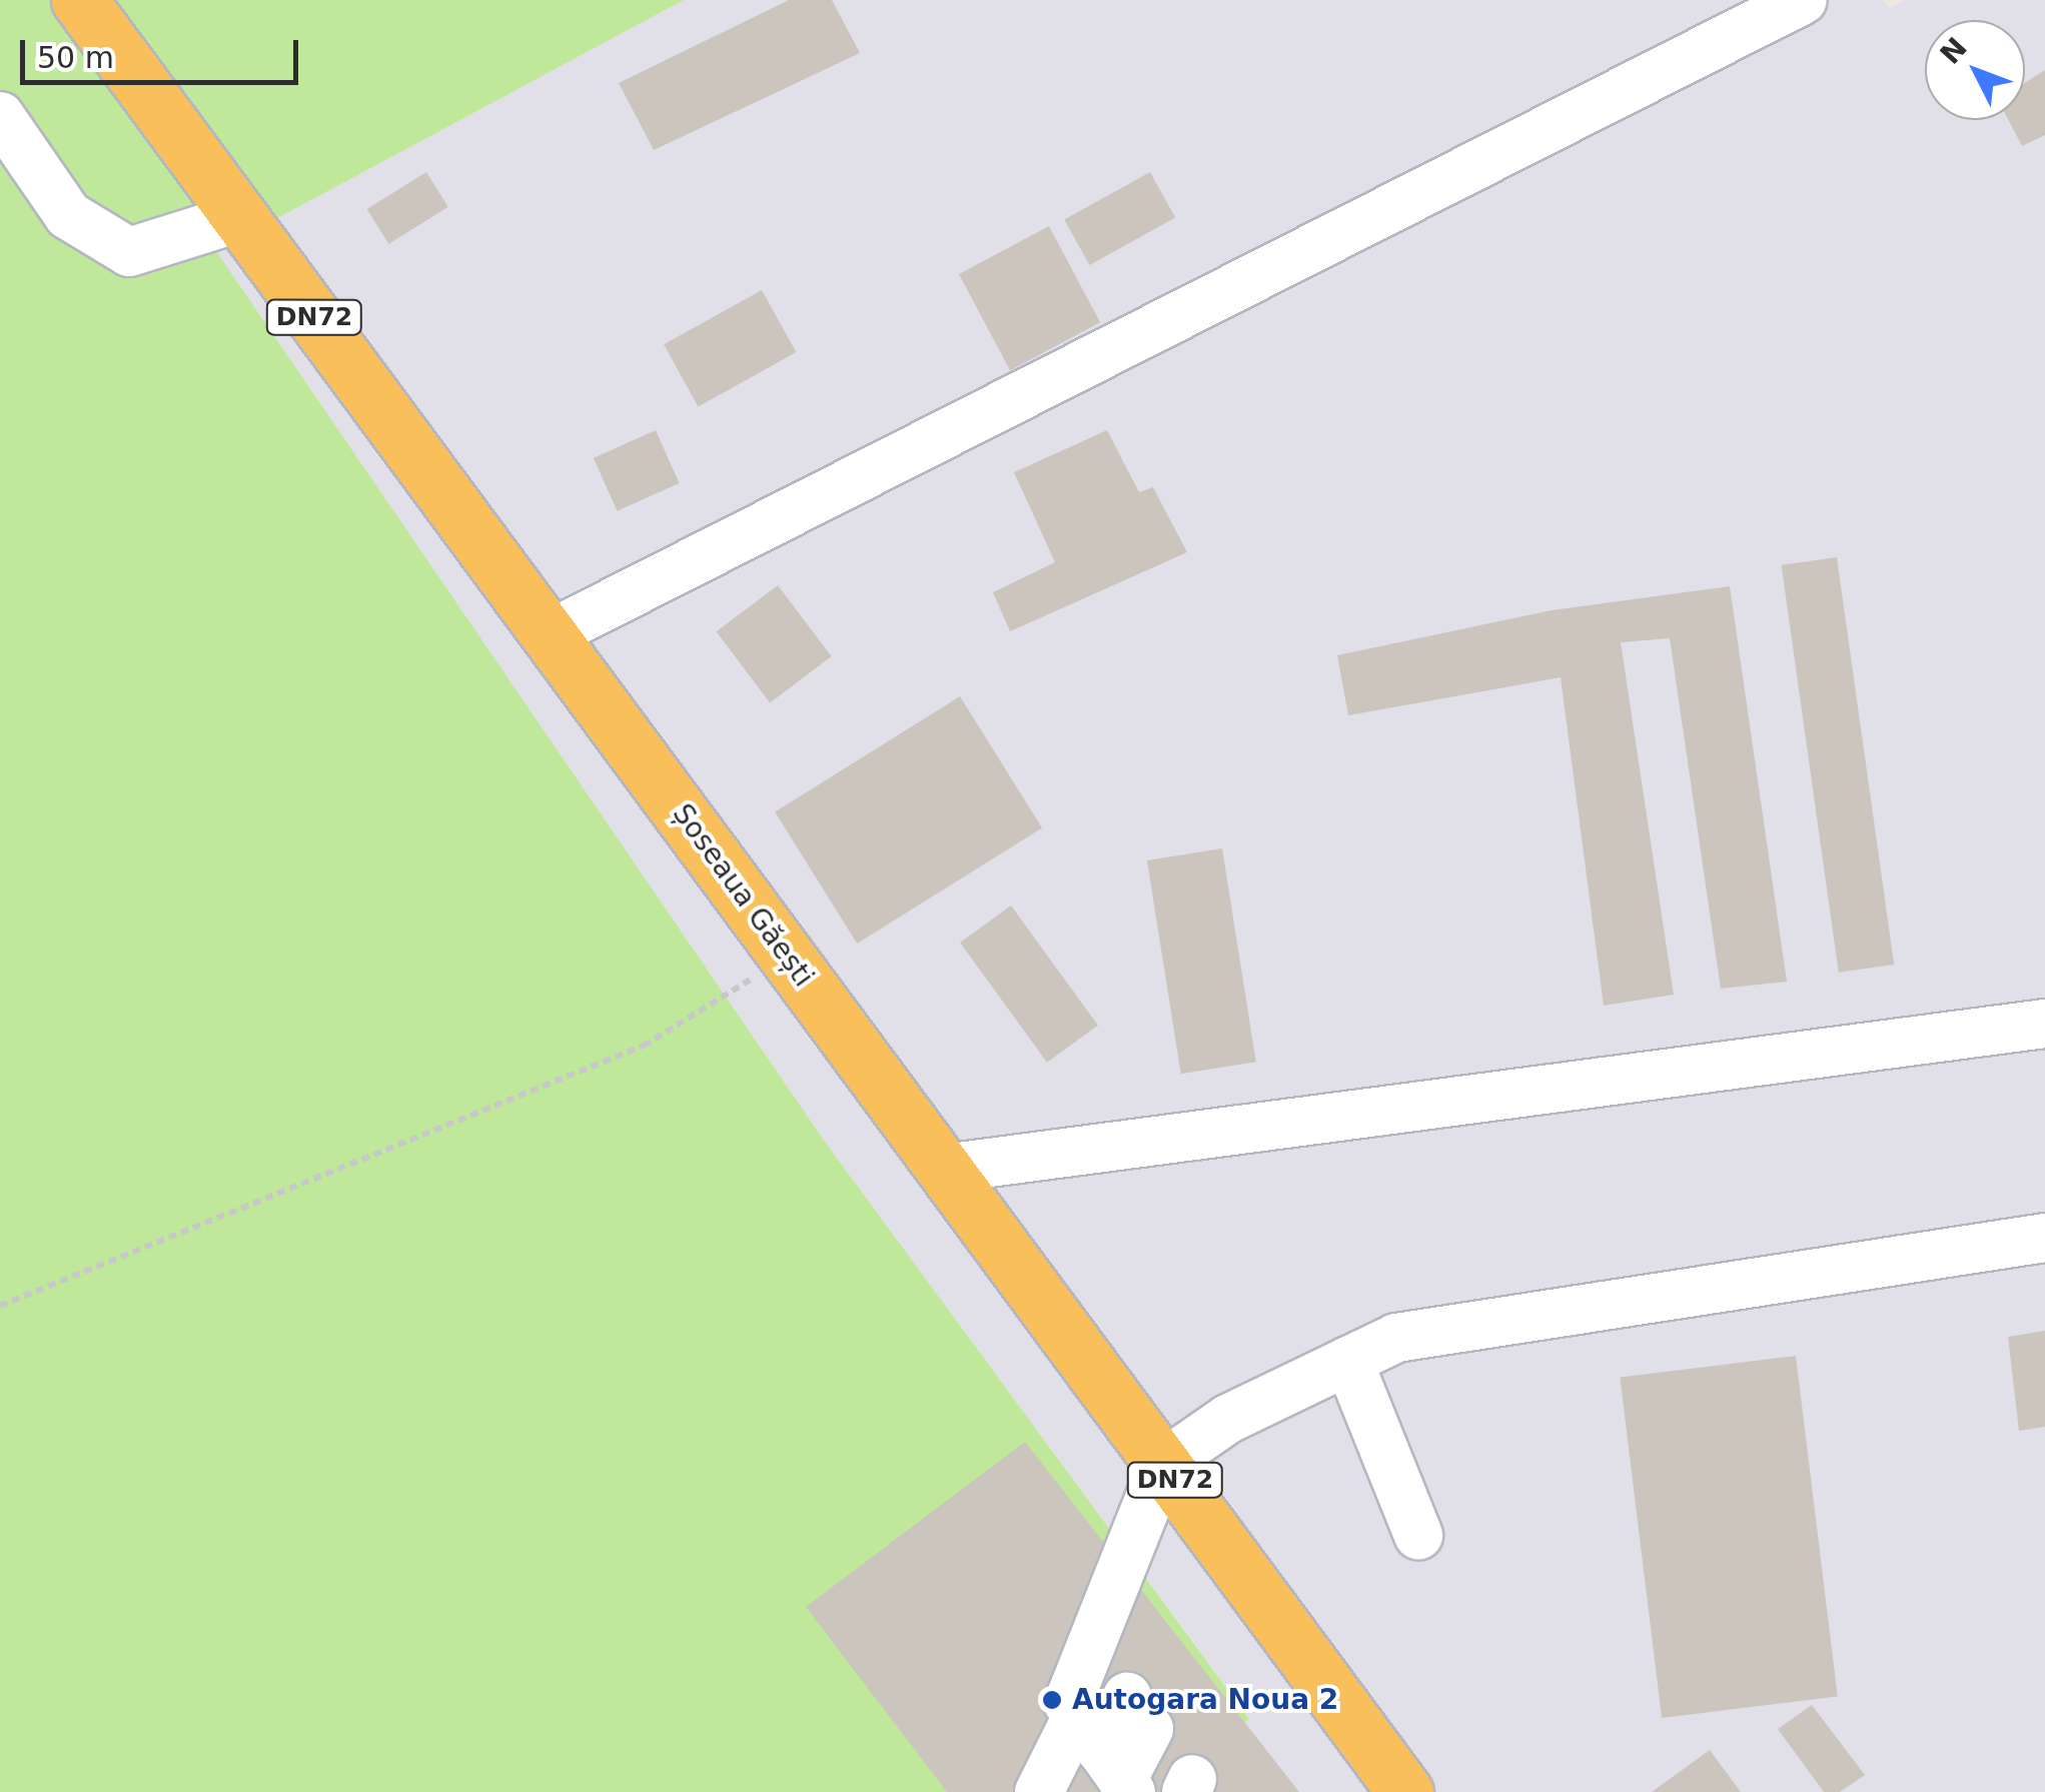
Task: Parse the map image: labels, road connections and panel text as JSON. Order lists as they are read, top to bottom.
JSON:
{
  "streets": {
    "main road": ["DN72", "Șoseaua Găești"]
  },
  "places": ["Autogara Noua 2"],
  "scale_bar": "50 m",
  "north": "top left"
}
